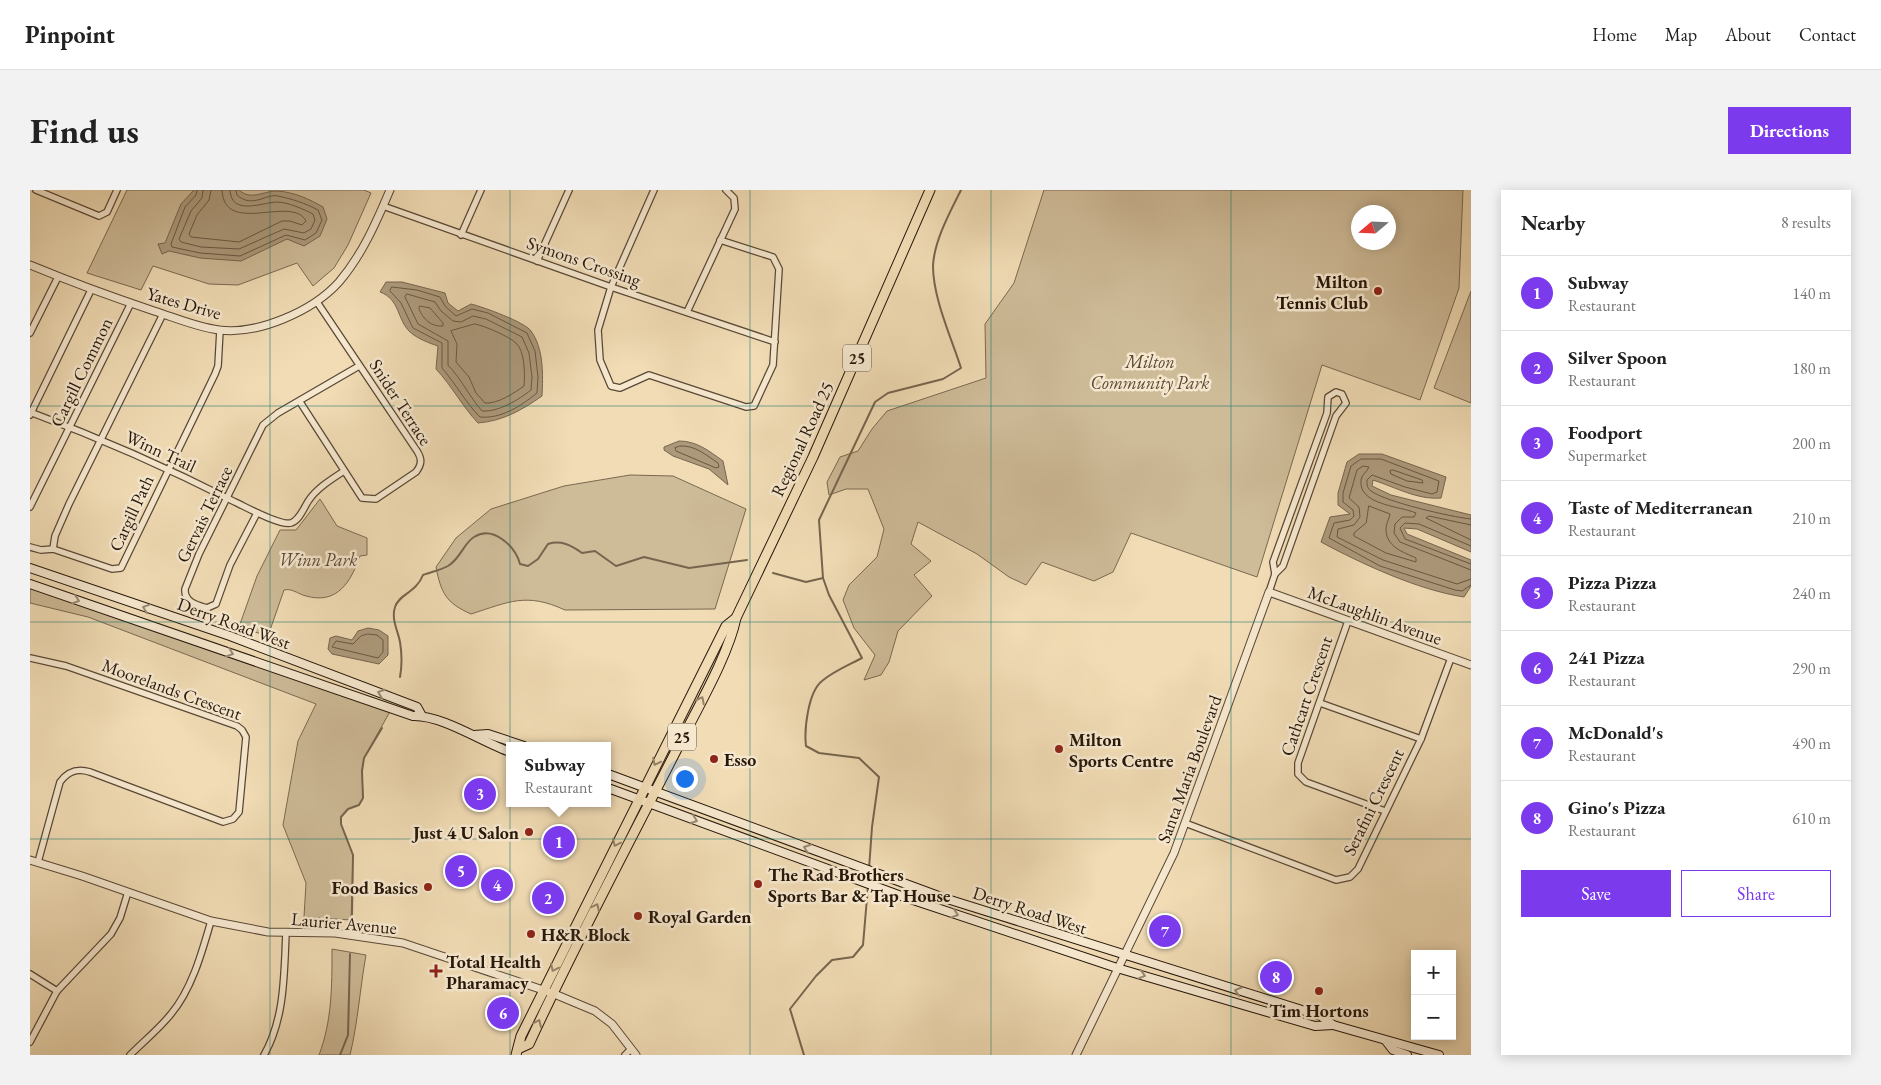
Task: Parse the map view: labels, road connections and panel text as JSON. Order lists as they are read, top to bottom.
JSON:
{
  "streets": {
    "main road": ["25", "Regional Road 25", "Derry Road West"],
    "street": [
      "Symons Crossing",
      "Yates Drive",
      "Cargill Common",
      "Snider Terrace",
      "Winn Trail",
      "Cargill Path",
      "Gervais Terrace",
      "McLaughlin Avenue",
      "Moorelands Crescent",
      "Cathcart Crescent",
      "Santa Maria Boulevard",
      "Serafini Crescent",
      "Laurier Avenue"
    ]
  },
  "crossings": [
    ["Symons Crossing", "Yates Drive"],
    ["Yates Drive", "Cargill Common"],
    ["Yates Drive", "Snider Terrace"],
    ["Yates Drive", "Cargill Path"],
    ["25", "Regional Road 25"],
    ["25", "Derry Road West"],
    ["Cargill Common", "Winn Trail"],
    ["Snider Terrace", "Winn Trail"],
    ["Snider Terrace", "Gervais Terrace"],
    ["Regional Road 25", "Derry Road West"],
    ["Regional Road 25", "Laurier Avenue"],
    ["Winn Trail", "Cargill Path"],
    ["Winn Trail", "Gervais Terrace"],
    ["McLaughlin Avenue", "Cathcart Crescent"],
    ["McLaughlin Avenue", "Santa Maria Boulevard"],
    ["McLaughlin Avenue", "Serafini Crescent"],
    ["Derry Road West", "Santa Maria Boulevard"],
    ["Moorelands Crescent", "Laurier Avenue"],
    ["Cathcart Crescent", "Serafini Crescent"],
    ["Santa Maria Boulevard", "Serafini Crescent"]
  ],
  "parks": ["Milton Community Park", "Winn Park"],
  "places": {
    "other": [
      "Milton Tennis Club",
      "Milton Sports Centre",
      "Esso",
      "Just 4 U Salon",
      "The Rad Brothers Sports Bar & Tap House",
      "Food Basics",
      "Royal Garden",
      "H&R Block",
      "Tim Hortons"
    ],
    "health": ["Total Health Pharamacy"]
  },
  "north": "left",
  "page": {
    "header": "Pinpoint",
    "nav": [
      "Home",
      "Map",
      "About",
      "Contact"
    ],
    "buttons": [
      "Directions",
      ["Save", "Share"]
    ],
    "title": "Find us",
    "heading": ["Nearby", "8 results"],
    "list": [
      {
        "mark": "1",
        "name": "Subway",
        "note": "Restaurant",
        "value": "140 m"
      },
      {
        "mark": "2",
        "name": "Silver Spoon",
        "note": "Restaurant",
        "value": "180 m"
      },
      {
        "mark": "3",
        "name": "Foodport",
        "note": "Supermarket",
        "value": "200 m"
      },
      {
        "mark": "4",
        "name": "Taste of Mediterranean",
        "note": "Restaurant",
        "value": "210 m"
      },
      {
        "mark": "5",
        "name": "Pizza Pizza",
        "note": "Restaurant",
        "value": "240 m"
      },
      {
        "mark": "6",
        "name": "241 Pizza",
        "note": "Restaurant",
        "value": "290 m"
      },
      {
        "mark": "7",
        "name": "McDonald's",
        "note": "Restaurant",
        "value": "490 m"
      },
      {
        "mark": "8",
        "name": "Gino's Pizza",
        "note": "Restaurant",
        "value": "610 m"
      }
    ],
    "popup": ["Subway", "Restaurant"],
    "pins": [
      "3",
      "1",
      "5",
      "4",
      "2",
      "7",
      "8",
      "6"
    ],
    "map_buttons": ["+", "−"]
  }
}
